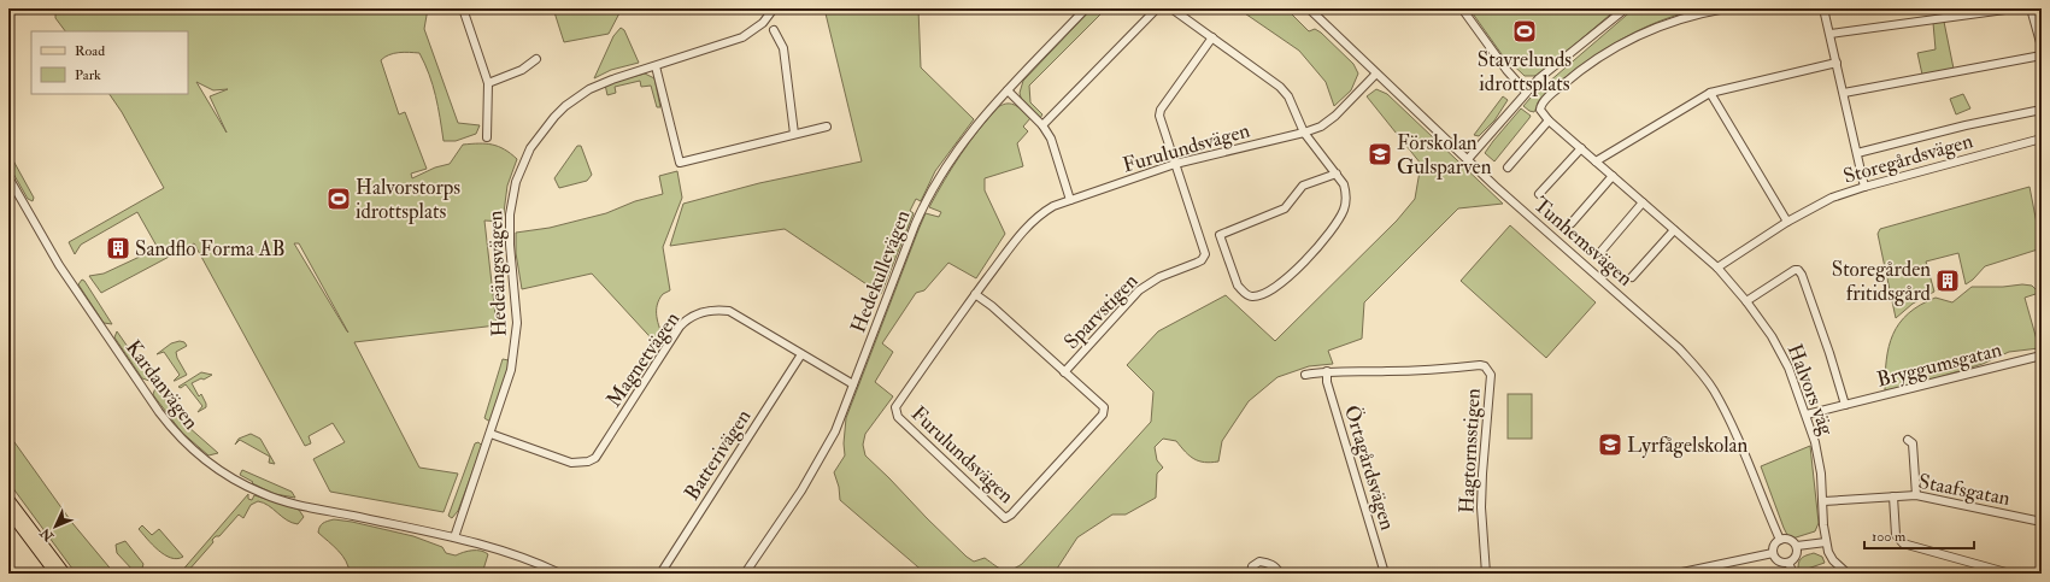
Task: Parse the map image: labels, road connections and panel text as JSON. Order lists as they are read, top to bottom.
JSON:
{
  "streets": {
    "street": [
      "Furulundsvägen",
      "Storegårdsvägen",
      "Tunhemsvägen",
      "Hedekullevägen",
      "Hedeängsvägen",
      "Sparvstigen",
      "Magnetvägen",
      "Bryggumsgatan",
      "Kardanvägen",
      "Halvors väg",
      "Hagtornsstigen",
      "Batterivägen",
      "Örtagårdsvägen",
      "Staafsgatan"
    ]
  },
  "crossings": [
    ["Furulundsvägen", "Tunhemsvägen"],
    ["Furulundsvägen", "Sparvstigen"],
    ["Storegårdsvägen", "Halvors väg"],
    ["Hedekullevägen", "Magnetvägen"],
    ["Hedeängsvägen", "Magnetvägen"],
    ["Hedeängsvägen", "Kardanvägen"],
    ["Magnetvägen", "Batterivägen"],
    ["Bryggumsgatan", "Halvors väg"],
    ["Halvors väg", "Staafsgatan"],
    ["Hagtornsstigen", "Örtagårdsvägen"]
  ],
  "places": {
    "sports": ["Stavrelunds idrottsplats", "Halvorstorps idrottsplats"],
    "school or university": ["Förskolan Gulsparven", "Lyrfågelskolan"],
    "building": ["Sandflo Forma AB", "Storegården fritidsgård"]
  },
  "legend": ["Road", "Park"],
  "scale_bar": "100 m",
  "north": "bottom left"
}
